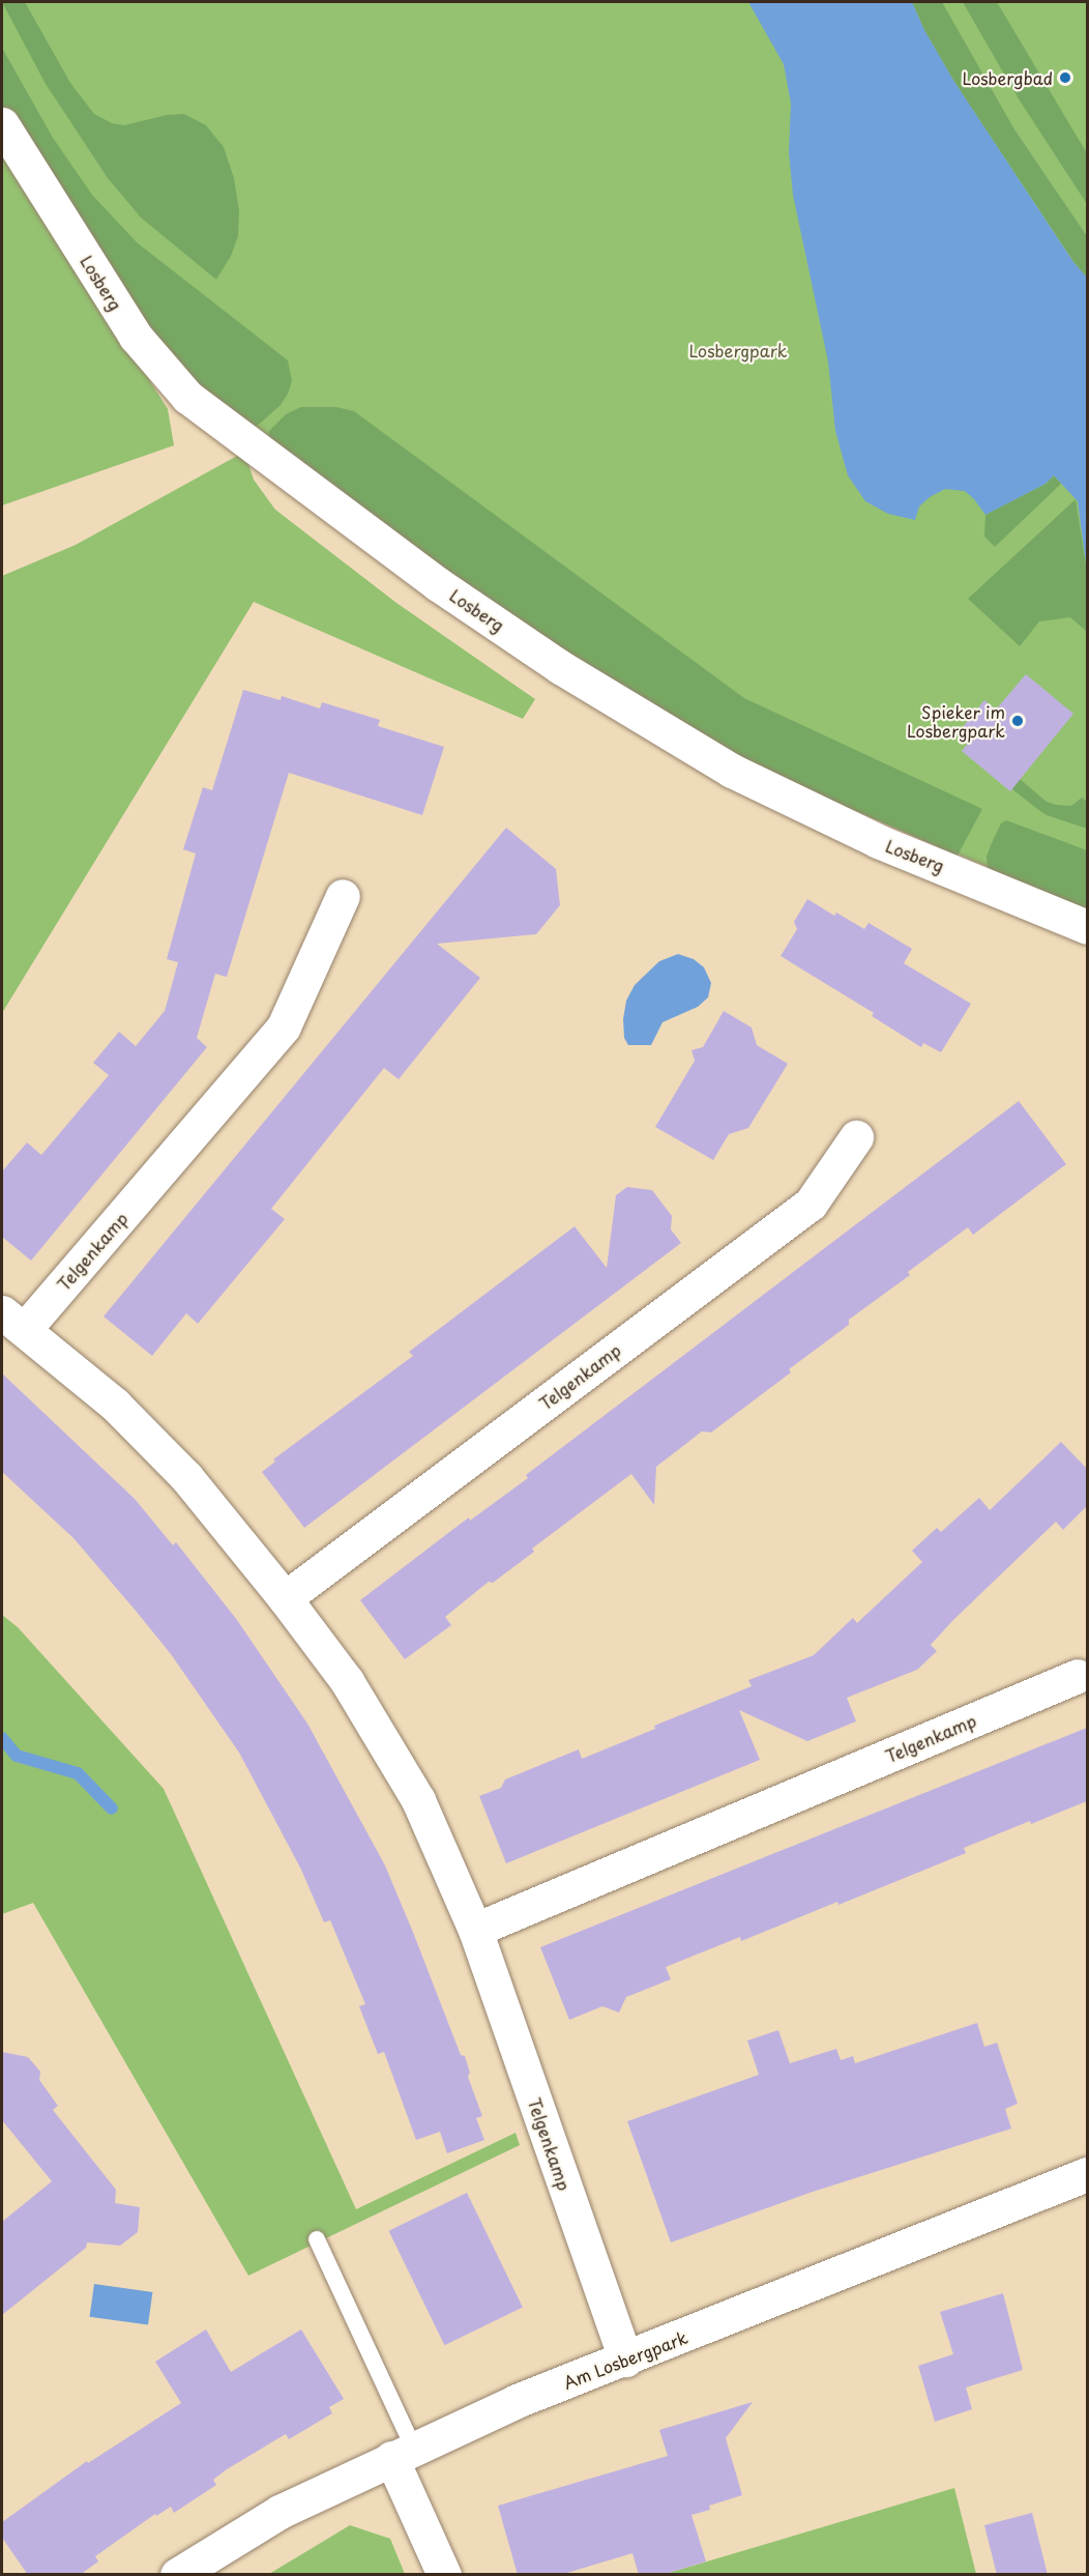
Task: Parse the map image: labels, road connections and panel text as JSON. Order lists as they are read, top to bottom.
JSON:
{
  "streets": {
    "street": ["Losberg", "Telgenkamp", "Am Losbergpark"]
  },
  "crossings": [
    ["Telgenkamp", "Am Losbergpark"]
  ],
  "parks": ["Losbergpark"],
  "places": ["Losbergbad", "Spieker im Losbergpark"]
}
